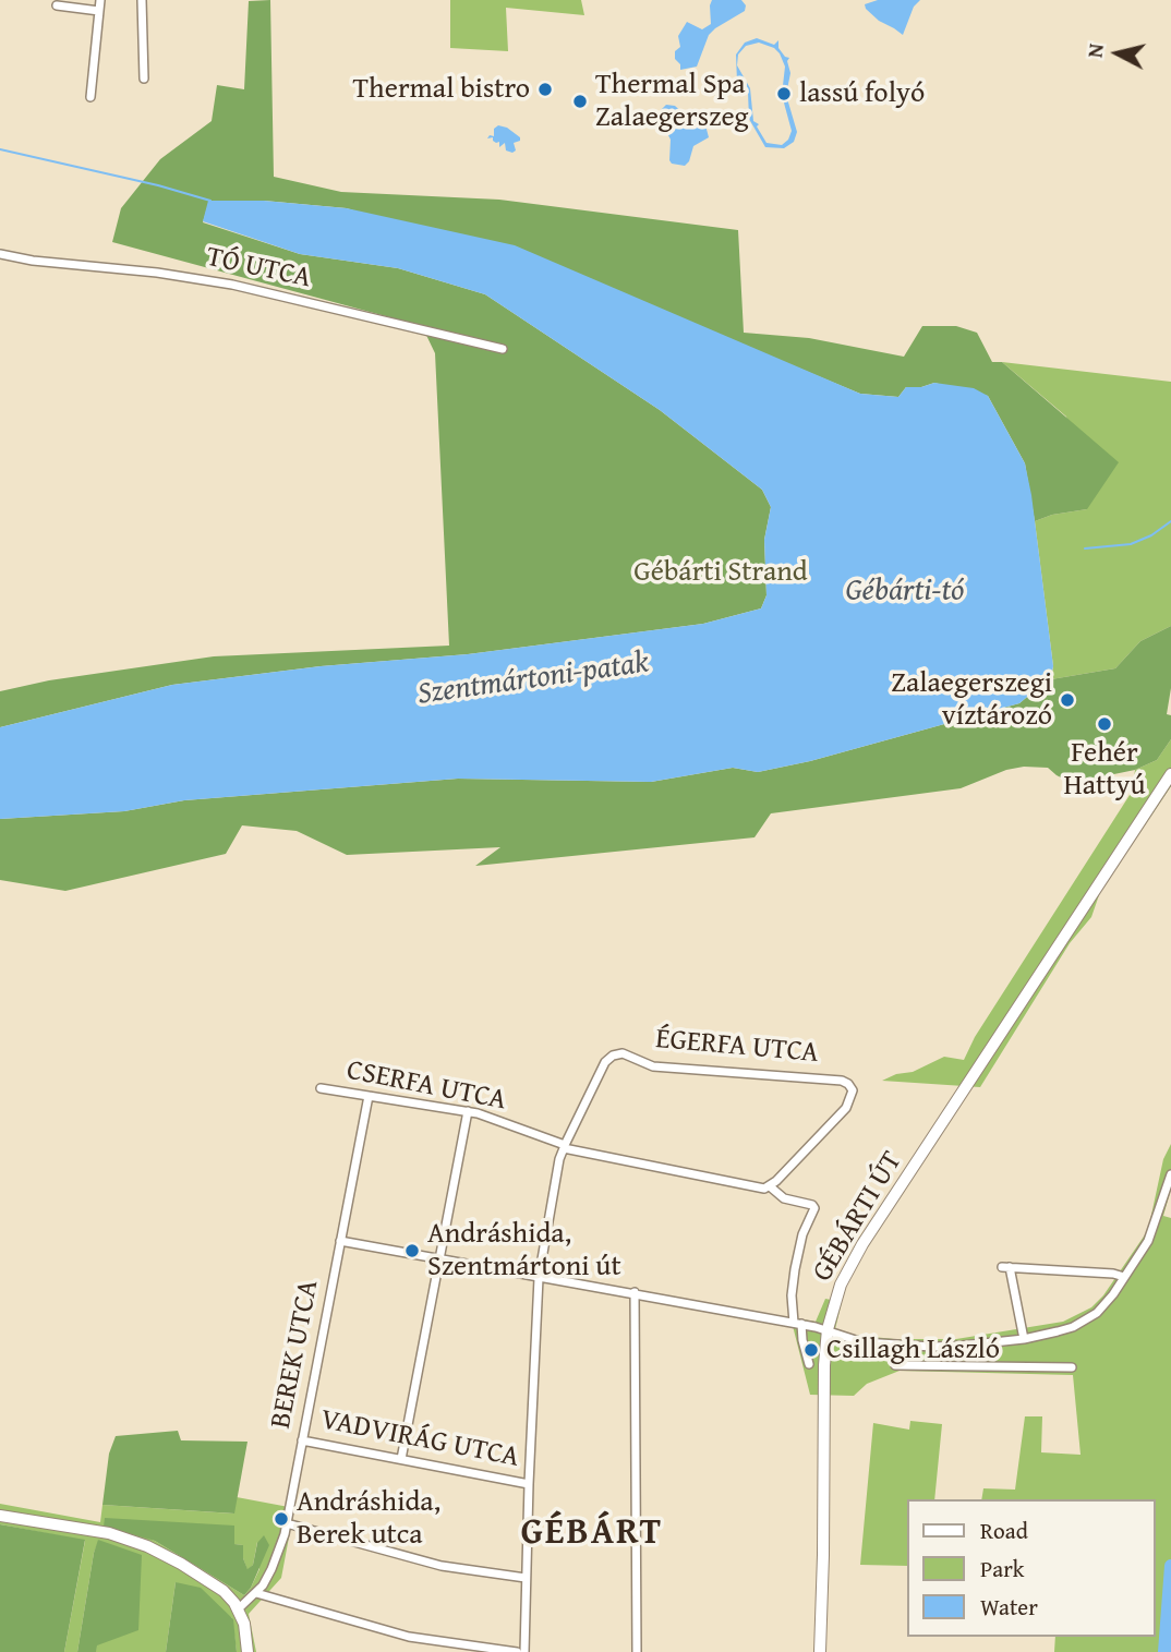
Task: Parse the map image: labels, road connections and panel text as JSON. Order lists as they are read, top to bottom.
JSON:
{
  "streets": {
    "main road": ["GÉBÁRTI ÚT"],
    "street": [
      "TÓ UTCA",
      "ÉGERFA UTCA",
      "CSERFA UTCA",
      "BEREK UTCA",
      "VADVIRÁG UTCA"
    ]
  },
  "crossings": [
    ["ÉGERFA UTCA", "CSERFA UTCA"],
    ["CSERFA UTCA", "BEREK UTCA"],
    ["BEREK UTCA", "VADVIRÁG UTCA"]
  ],
  "districts": ["GÉBÁRT"],
  "water": ["Gébárti-tó", "Szentmártoni-patak"],
  "parks": ["Gébárti Strand"],
  "places": [
    "Thermal bistro",
    "lassú folyó",
    "Thermal Spa Zalaegerszeg",
    "Zalaegerszegi víztározó",
    "Fehér Hattyú",
    "Andráshida, Szentmártoni út",
    "Csillagh László",
    "Andráshida, Berek utca"
  ],
  "legend": ["Road", "Park", "Water"],
  "north": "left"
}
